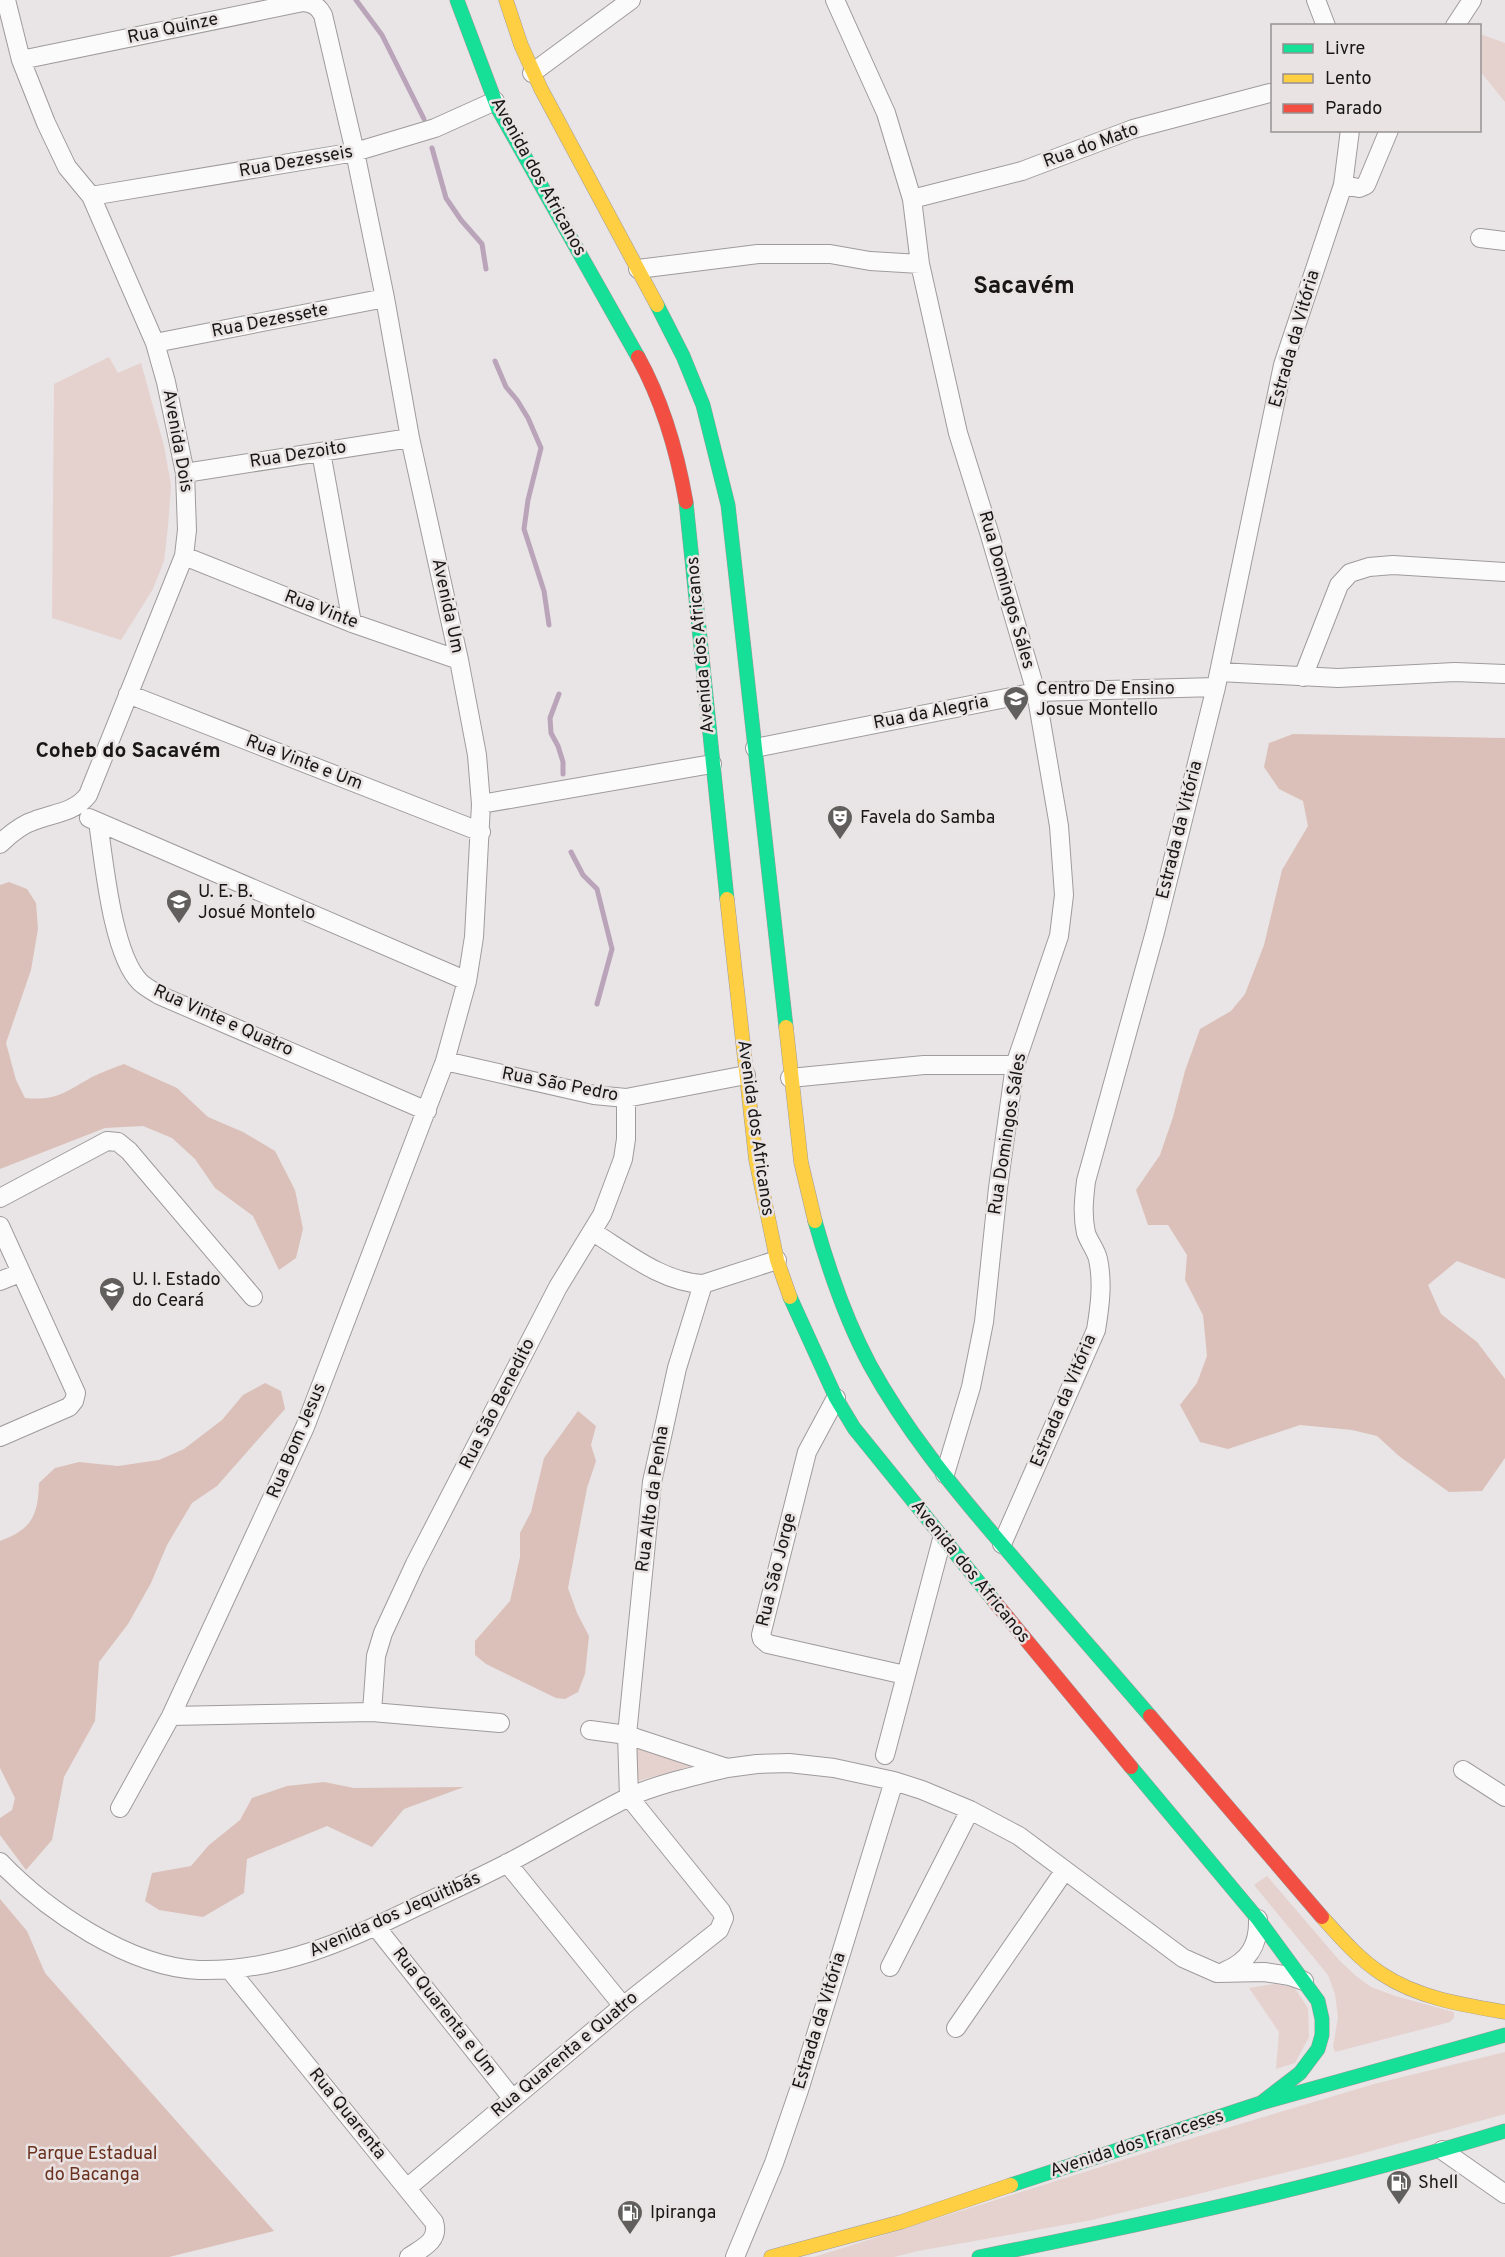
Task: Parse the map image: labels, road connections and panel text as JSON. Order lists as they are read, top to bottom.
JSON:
{
  "streets": {
    "main road": ["Avenida dos Africanos", "Avenida dos Franceses"],
    "street": [
      "Rua Quinze",
      "Rua do Mato",
      "Rua Dezesseis",
      "Rua Dezessete",
      "Estrada da Vitória",
      "Avenida Dois",
      "Rua Dezoito",
      "Rua Domingos Sáles",
      "Avenida Um",
      "Rua Vinte",
      "Rua da Alegria",
      "Rua Vinte e Um",
      "Rua Vinte e Quatro",
      "Rua São Pedro",
      "Rua São Benedito",
      "Rua Bom Jesus",
      "Rua Alto da Penha",
      "Rua São Jorge",
      "Avenida dos Jequitibás",
      "Rua Quarenta e Um",
      "Rua Quarenta e Quatro",
      "Rua Quarenta"
    ]
  },
  "crossings": [
    ["Rua Quinze", "Rua Dezesseis"],
    ["Rua Quinze", "Avenida Dois"],
    ["Rua Quinze", "Avenida Um"],
    ["Rua do Mato", "Rua Domingos Sáles"],
    ["Rua Dezesseis", "Avenida dos Africanos"],
    ["Rua Dezesseis", "Avenida Dois"],
    ["Rua Dezesseis", "Avenida Um"],
    ["Avenida dos Africanos", "Rua São Pedro"],
    ["Avenida dos Africanos", "Rua São Jorge"],
    ["Avenida dos Africanos", "Avenida dos Franceses"],
    ["Rua Dezessete", "Avenida Dois"],
    ["Rua Dezessete", "Avenida Um"],
    ["Estrada da Vitória", "Rua da Alegria"],
    ["Avenida Dois", "Rua Dezoito"],
    ["Avenida Dois", "Rua Vinte"],
    ["Avenida Dois", "Rua Vinte e Um"],
    ["Rua Dezoito", "Avenida Um"],
    ["Rua Domingos Sáles", "Rua da Alegria"],
    ["Avenida Um", "Rua Vinte"],
    ["Avenida Um", "Rua Vinte e Um"],
    ["Avenida Um", "Rua São Pedro"],
    ["Avenida Um", "Rua Bom Jesus"],
    ["Rua Vinte e Quatro", "Rua Bom Jesus"],
    ["Rua São Pedro", "Rua São Benedito"],
    ["Rua São Pedro", "Rua Bom Jesus"],
    ["Rua Alto da Penha", "Avenida dos Jequitibás"],
    ["Rua Alto da Penha", "Rua Quarenta e Quatro"],
    ["Avenida dos Jequitibás", "Rua Quarenta e Um"],
    ["Avenida dos Jequitibás", "Rua Quarenta e Quatro"],
    ["Avenida dos Jequitibás", "Rua Quarenta"],
    ["Rua Quarenta e Um", "Rua Quarenta e Quatro"],
    ["Rua Quarenta e Quatro", "Rua Quarenta"]
  ],
  "districts": ["Sacavém", "Coheb do Sacavém"],
  "parks": ["Parque Estadual do Bacanga"],
  "places": {
    "school or university": ["Centro De Ensino Josue Montello", "U. E. B. Josué Montelo", "U. I. Estado do Ceará"],
    "theatre": ["Favela do Samba"],
    "fuel station": ["Shell", "Ipiranga"]
  },
  "legend": ["Livre", "Lento", "Parado"]
}
